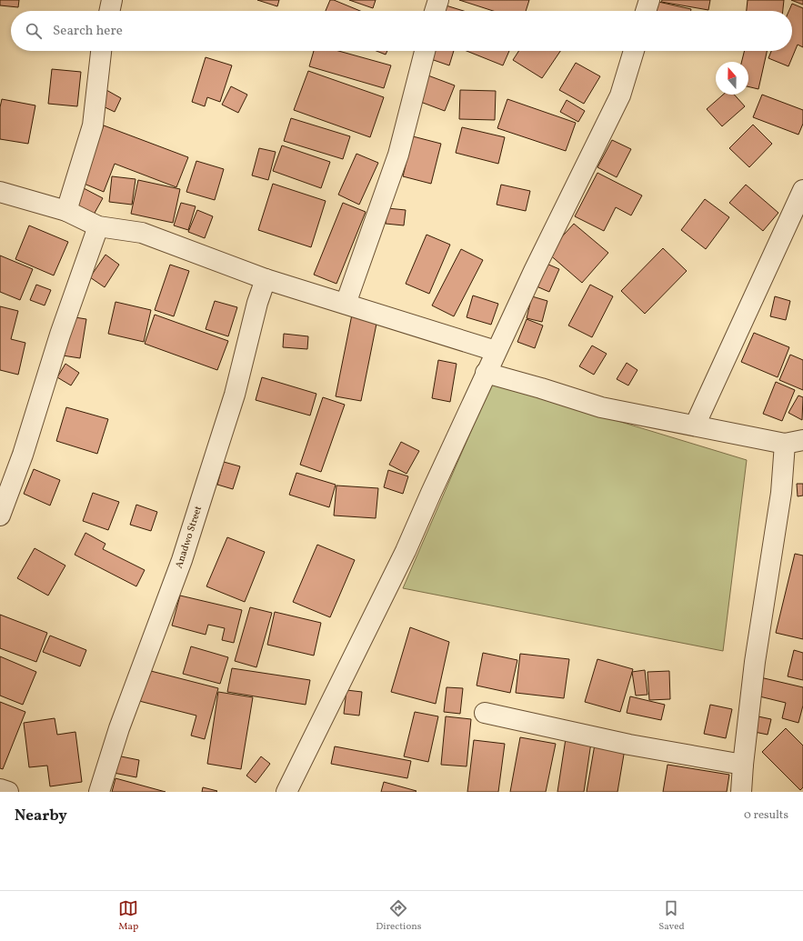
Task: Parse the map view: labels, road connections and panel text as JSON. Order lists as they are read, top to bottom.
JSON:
{
  "streets": {
    "street": ["Anadwo Street"]
  },
  "north": "top",
  "page": {
    "search": "Search here",
    "heading": ["Nearby", "0 results"],
    "nav": ["Map", "Directions", "Saved"]
  }
}
